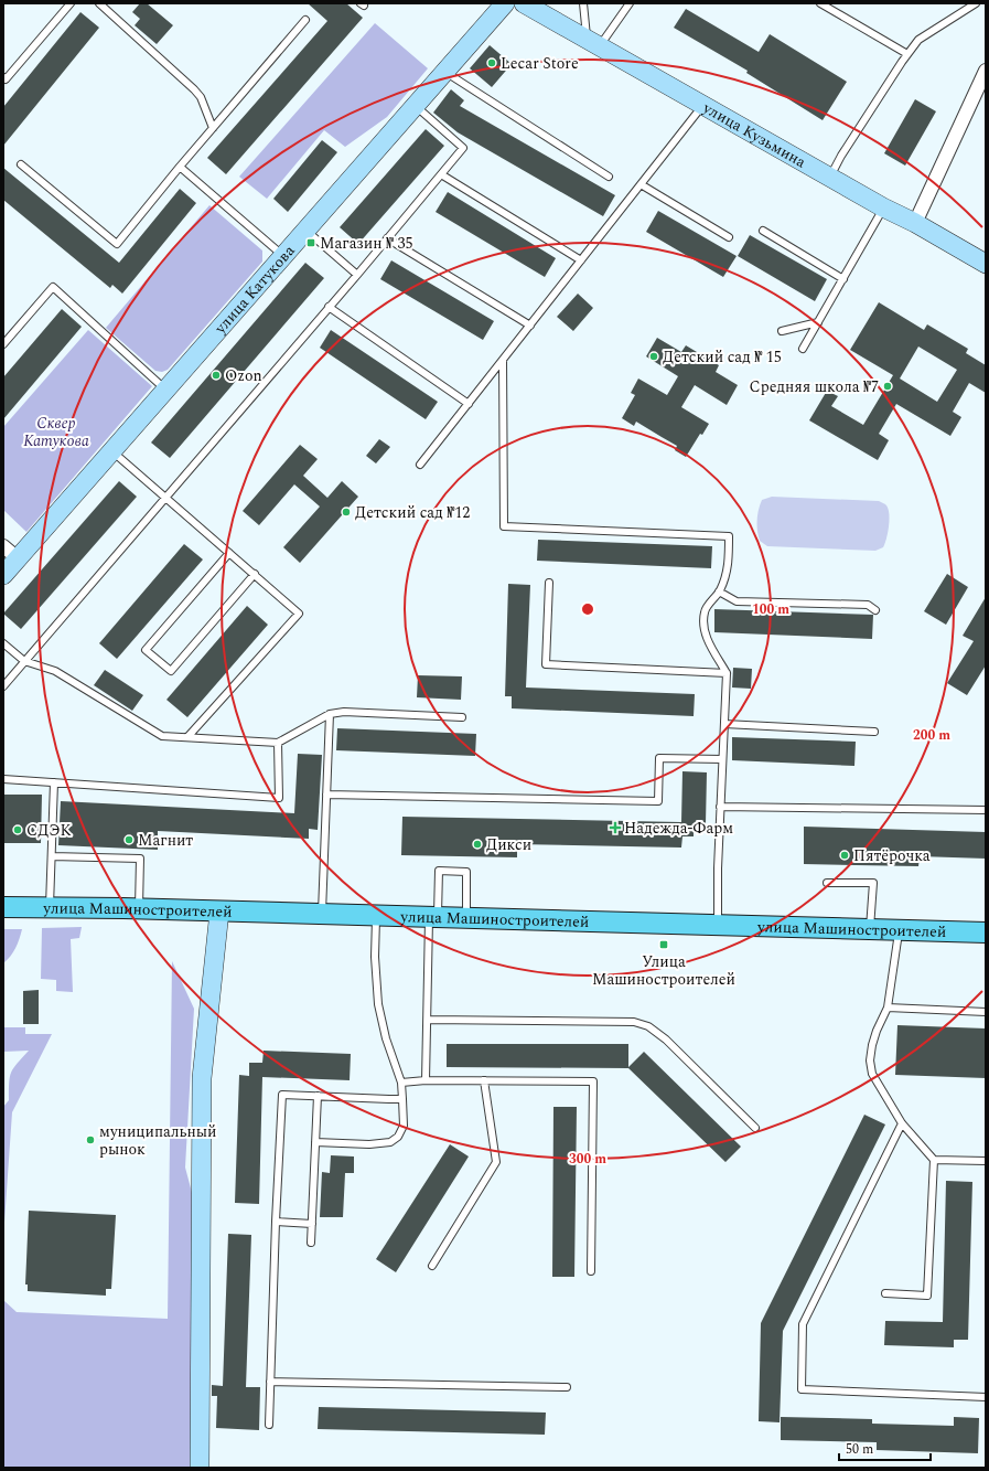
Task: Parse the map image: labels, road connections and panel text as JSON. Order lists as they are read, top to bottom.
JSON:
{
  "streets": {
    "main road": ["улица Машиностроителей"],
    "street": ["улица Кузьмина", "улица Катукова"]
  },
  "parks": ["Сквер Катукова"],
  "places": {
    "other": [
      "Lecar Store",
      "Детский сад № 15",
      "Ozon",
      "Средняя школа №7",
      "Детский сад №12",
      "СДЭК",
      "Магнит",
      "Дикси",
      "Пятёрочка",
      "муниципальный рынок"
    ],
    "transit": ["Магазин № 35", "Улица Машиностроителей"],
    "health": ["Надежда-Фарм"]
  },
  "scale_bar": "50 m",
  "rings": ["100 m", "200 m", "300 m"]
}
